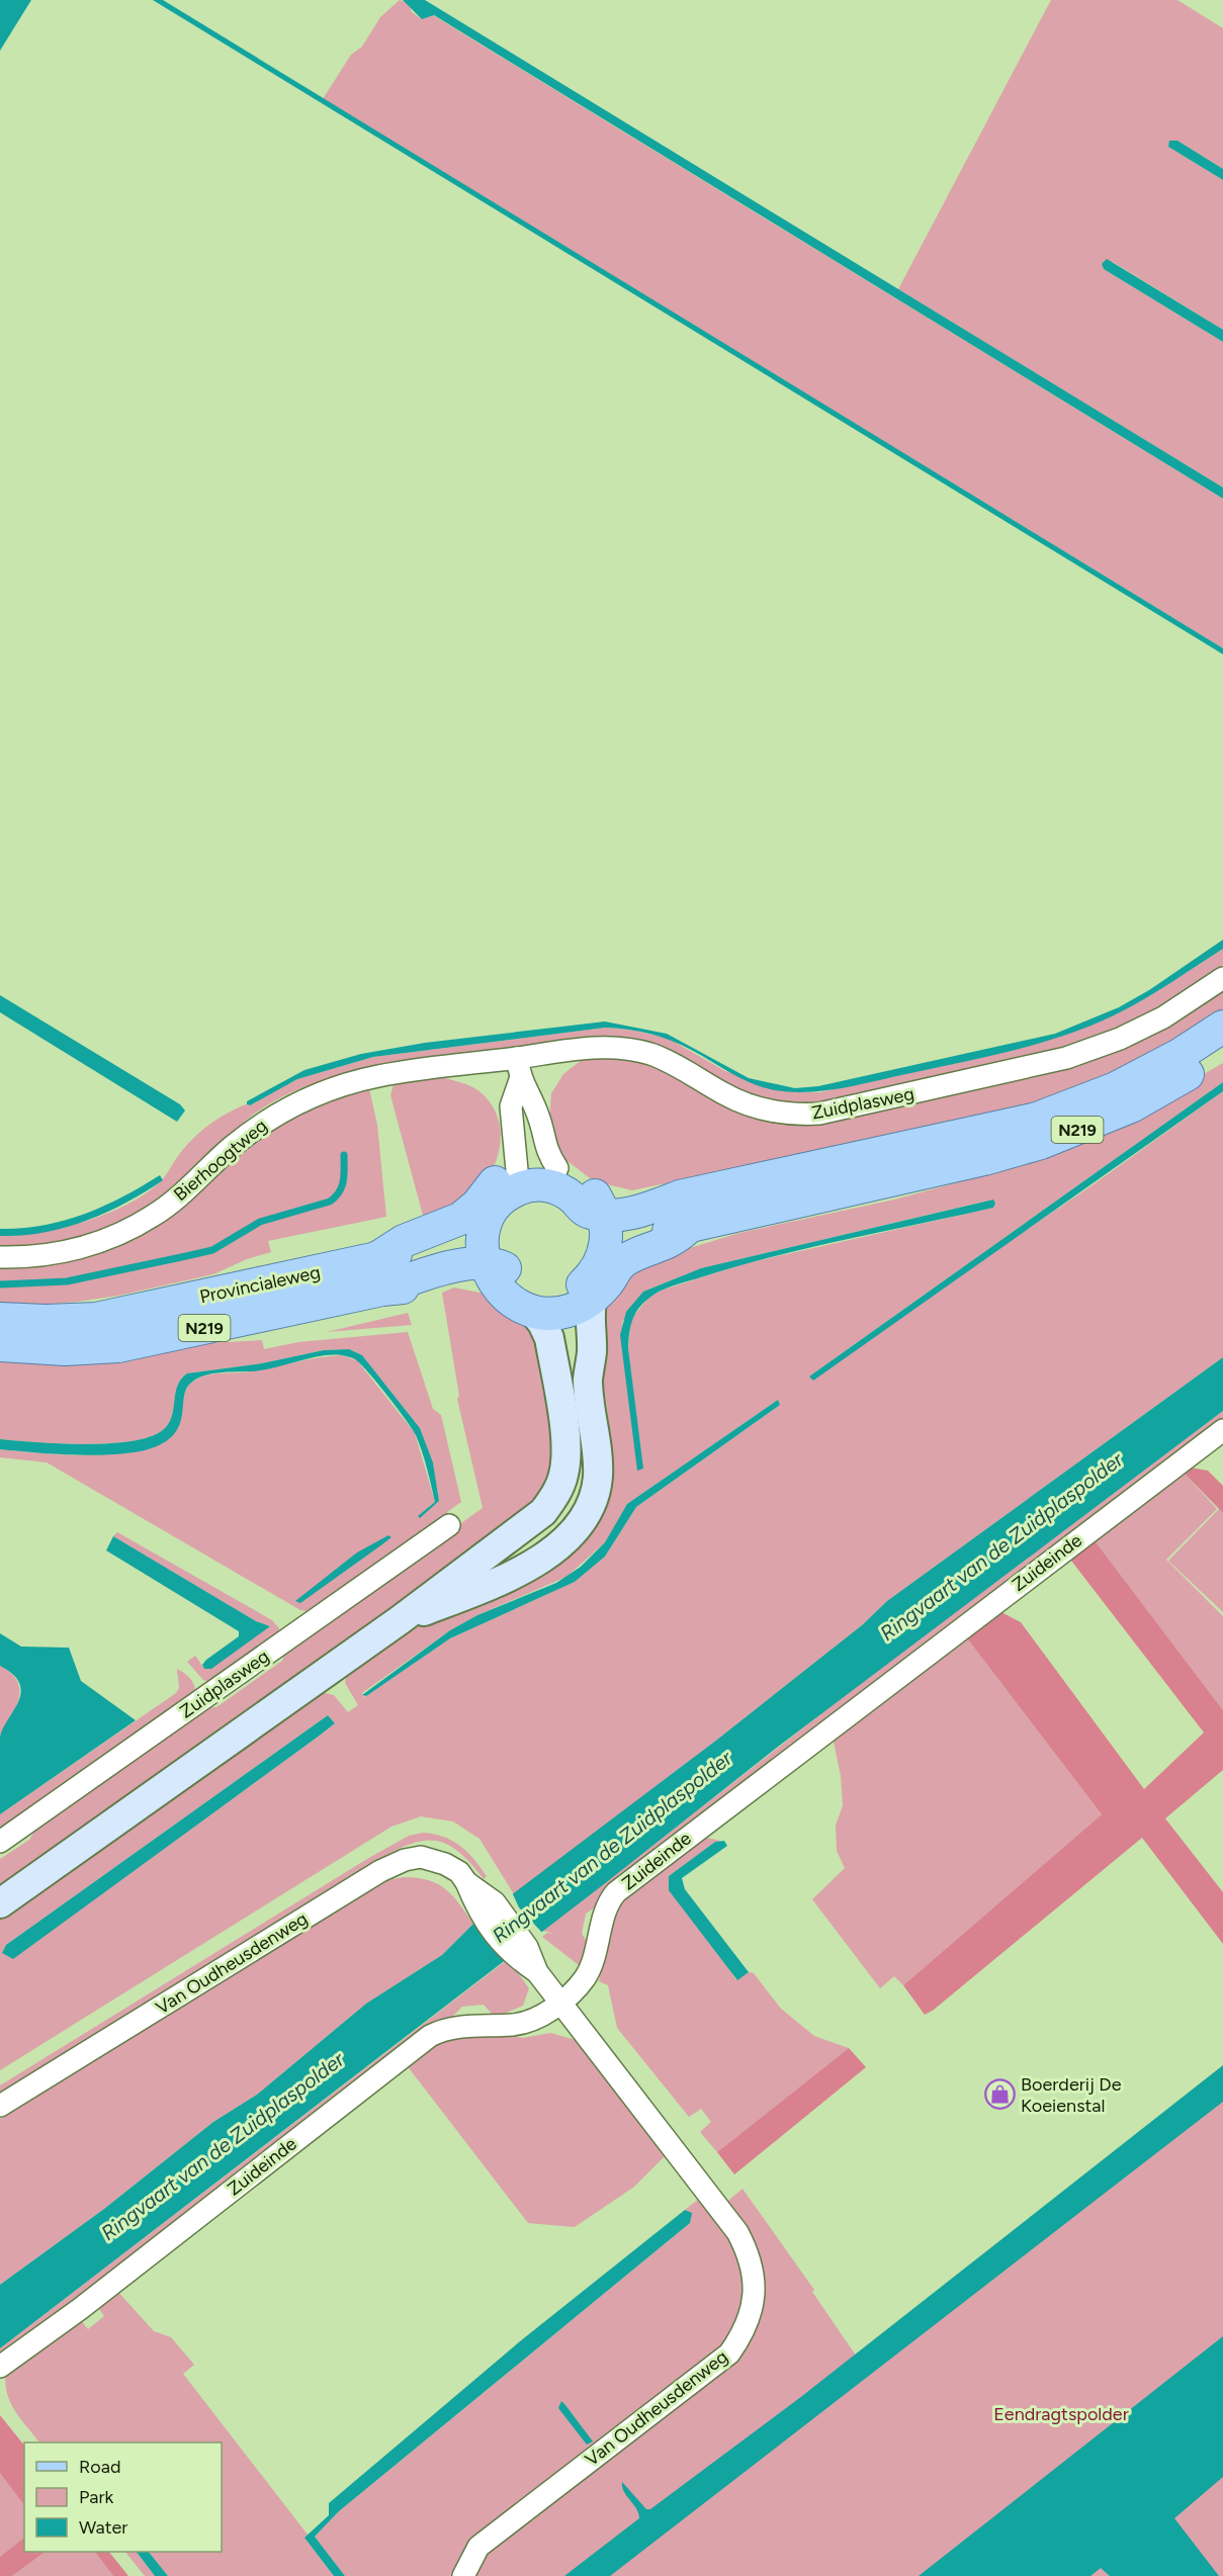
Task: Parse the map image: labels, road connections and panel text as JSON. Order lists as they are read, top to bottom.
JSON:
{
  "streets": {
    "main road": ["N219", "Provincialeweg"],
    "street": [
      "Zuidplasweg",
      "Bierhoogtweg",
      "Zuideinde",
      "Van Oudheusdenweg"
    ]
  },
  "crossings": [
    ["Zuidplasweg", "Bierhoogtweg"],
    ["N219", "Provincialeweg"],
    ["Zuideinde", "Van Oudheusdenweg"]
  ],
  "water": ["Ringvaart van de Zuidplaspolder"],
  "parks": ["Eendragtspolder"],
  "places": {
    "shop": ["Boerderij De Koeienstal"]
  },
  "legend": ["Road", "Park", "Water"]
}
